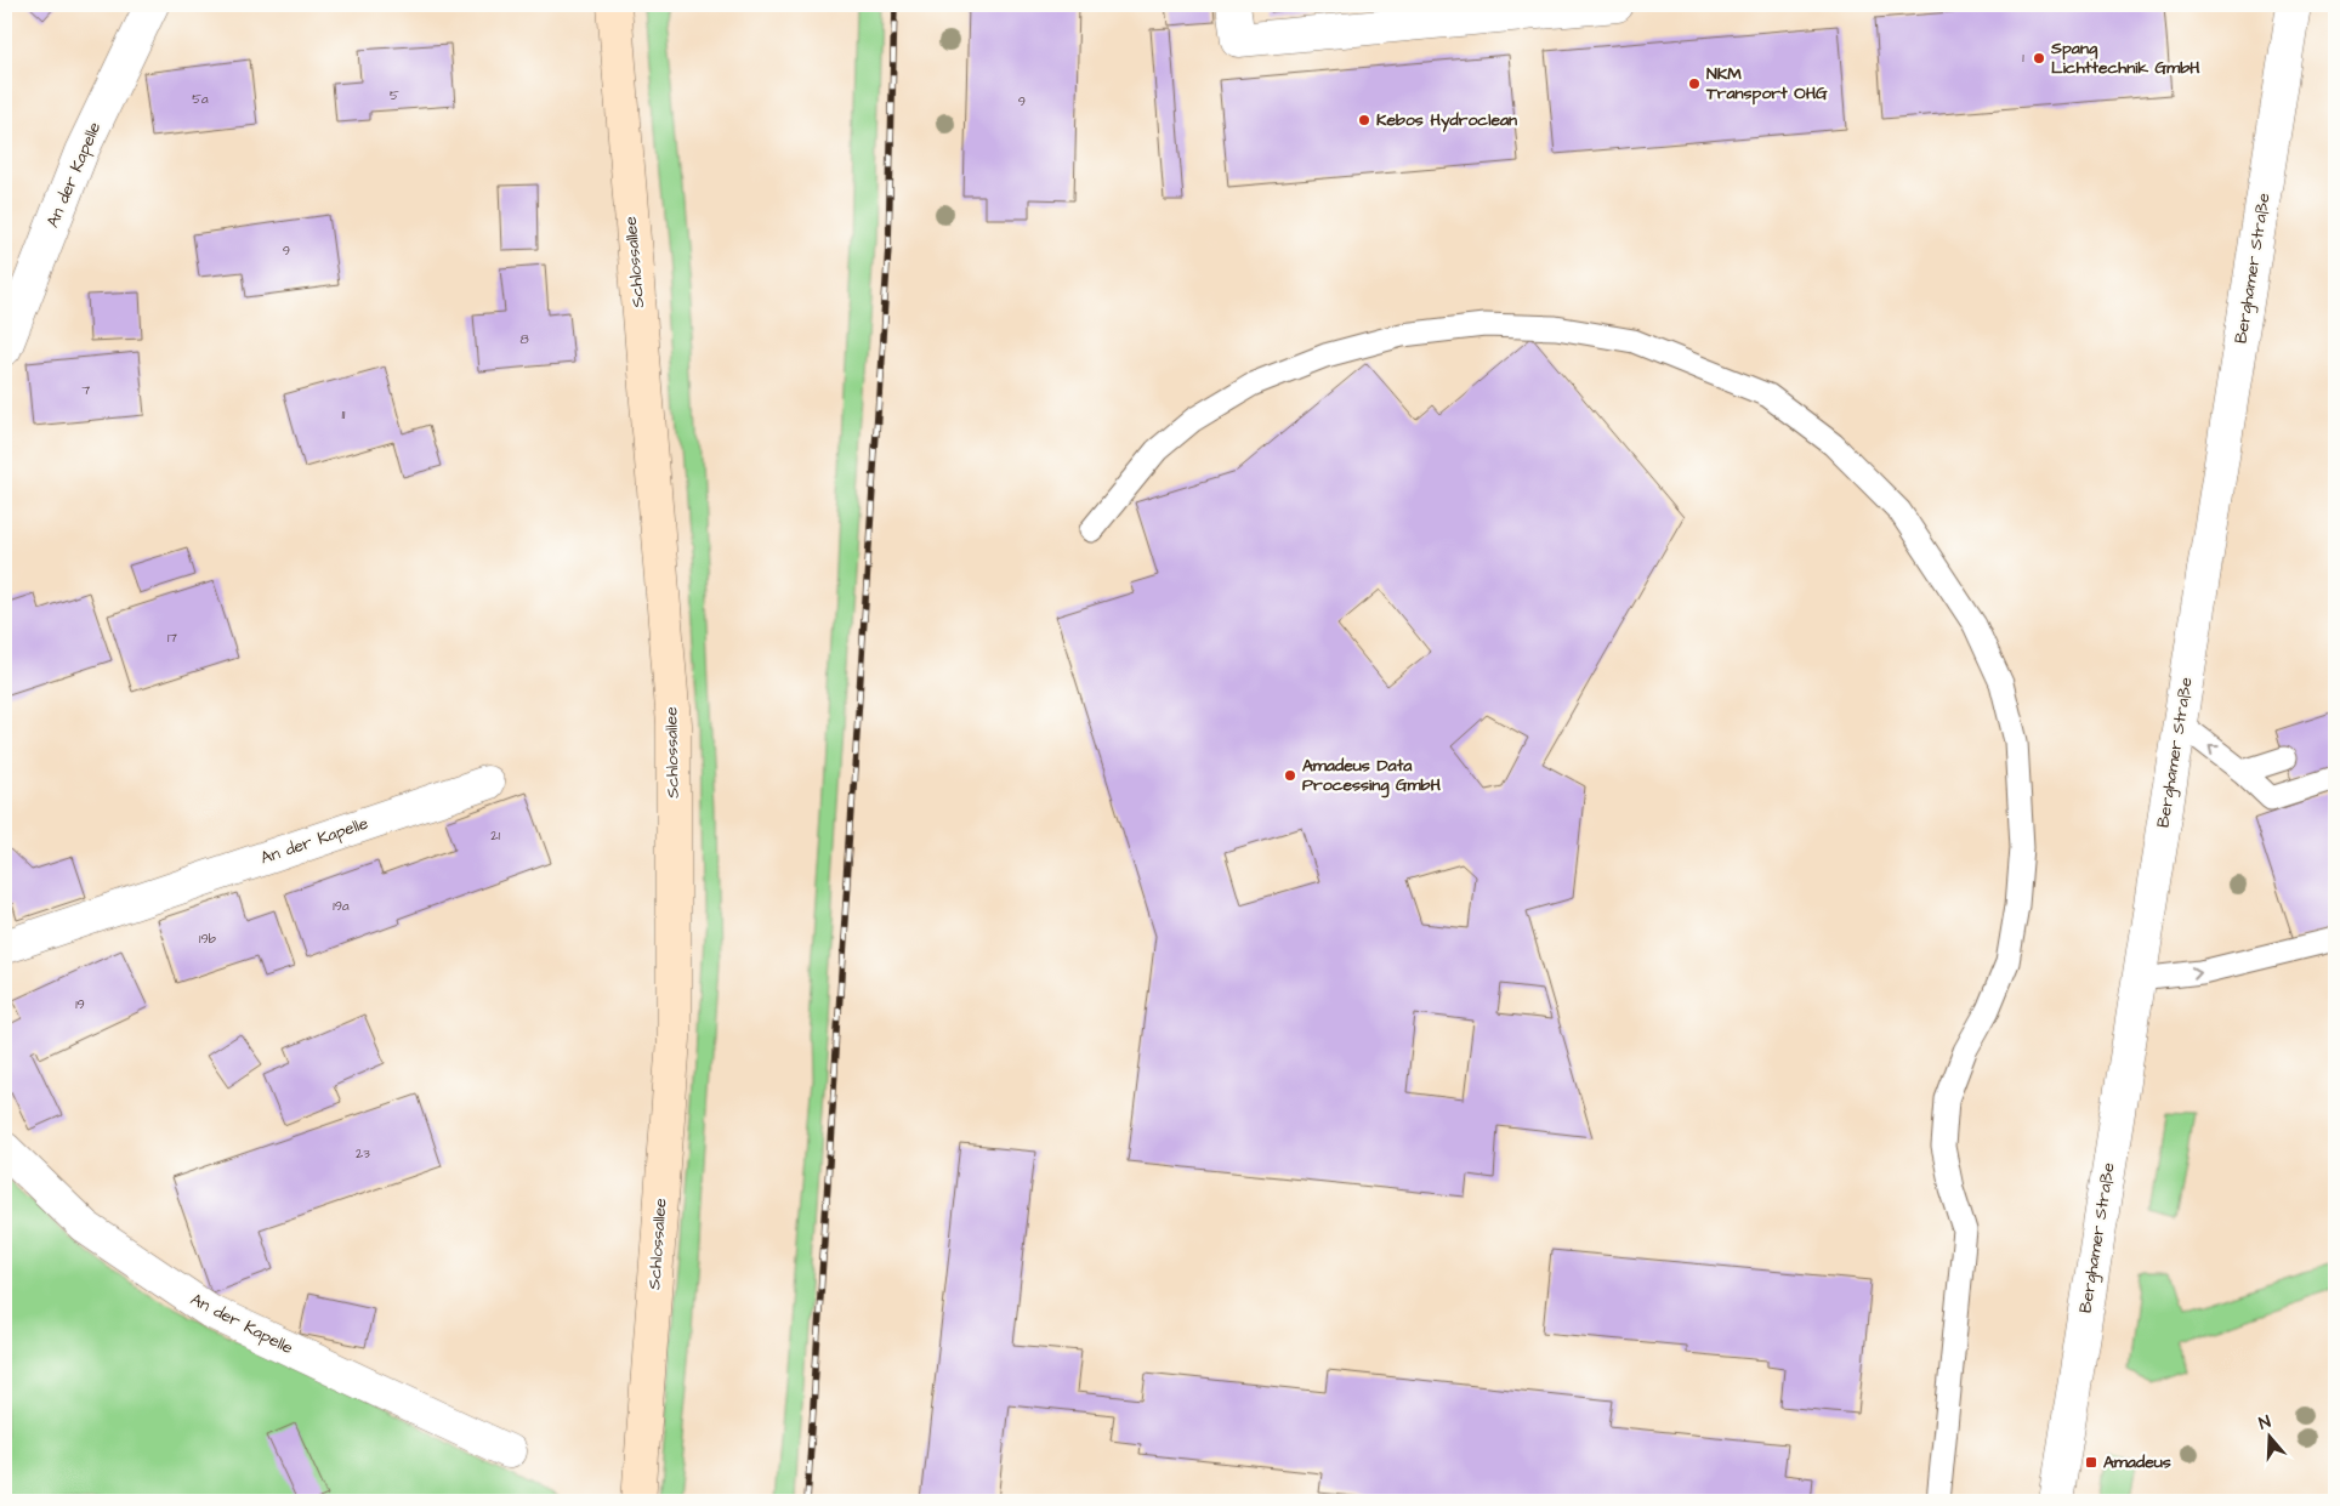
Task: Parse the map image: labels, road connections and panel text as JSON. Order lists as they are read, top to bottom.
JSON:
{
  "streets": {
    "main road": ["Schlossallee"],
    "street": ["An der Kapelle", "Berghamer Straße"]
  },
  "places": {
    "other": [
      "Spang Lichttechnik GmbH",
      "NKM Transport OHG",
      "Kebos Hydroclean",
      "Amadeus Data Processing GmbH"
    ],
    "transit": ["Amadeus"]
  },
  "house_numbers": [
    "1",
    "5",
    "5a",
    "9",
    "9",
    "8",
    "7",
    "11",
    "17",
    "21",
    "19a",
    "19b",
    "19",
    "23"
  ],
  "north": "top"
}
